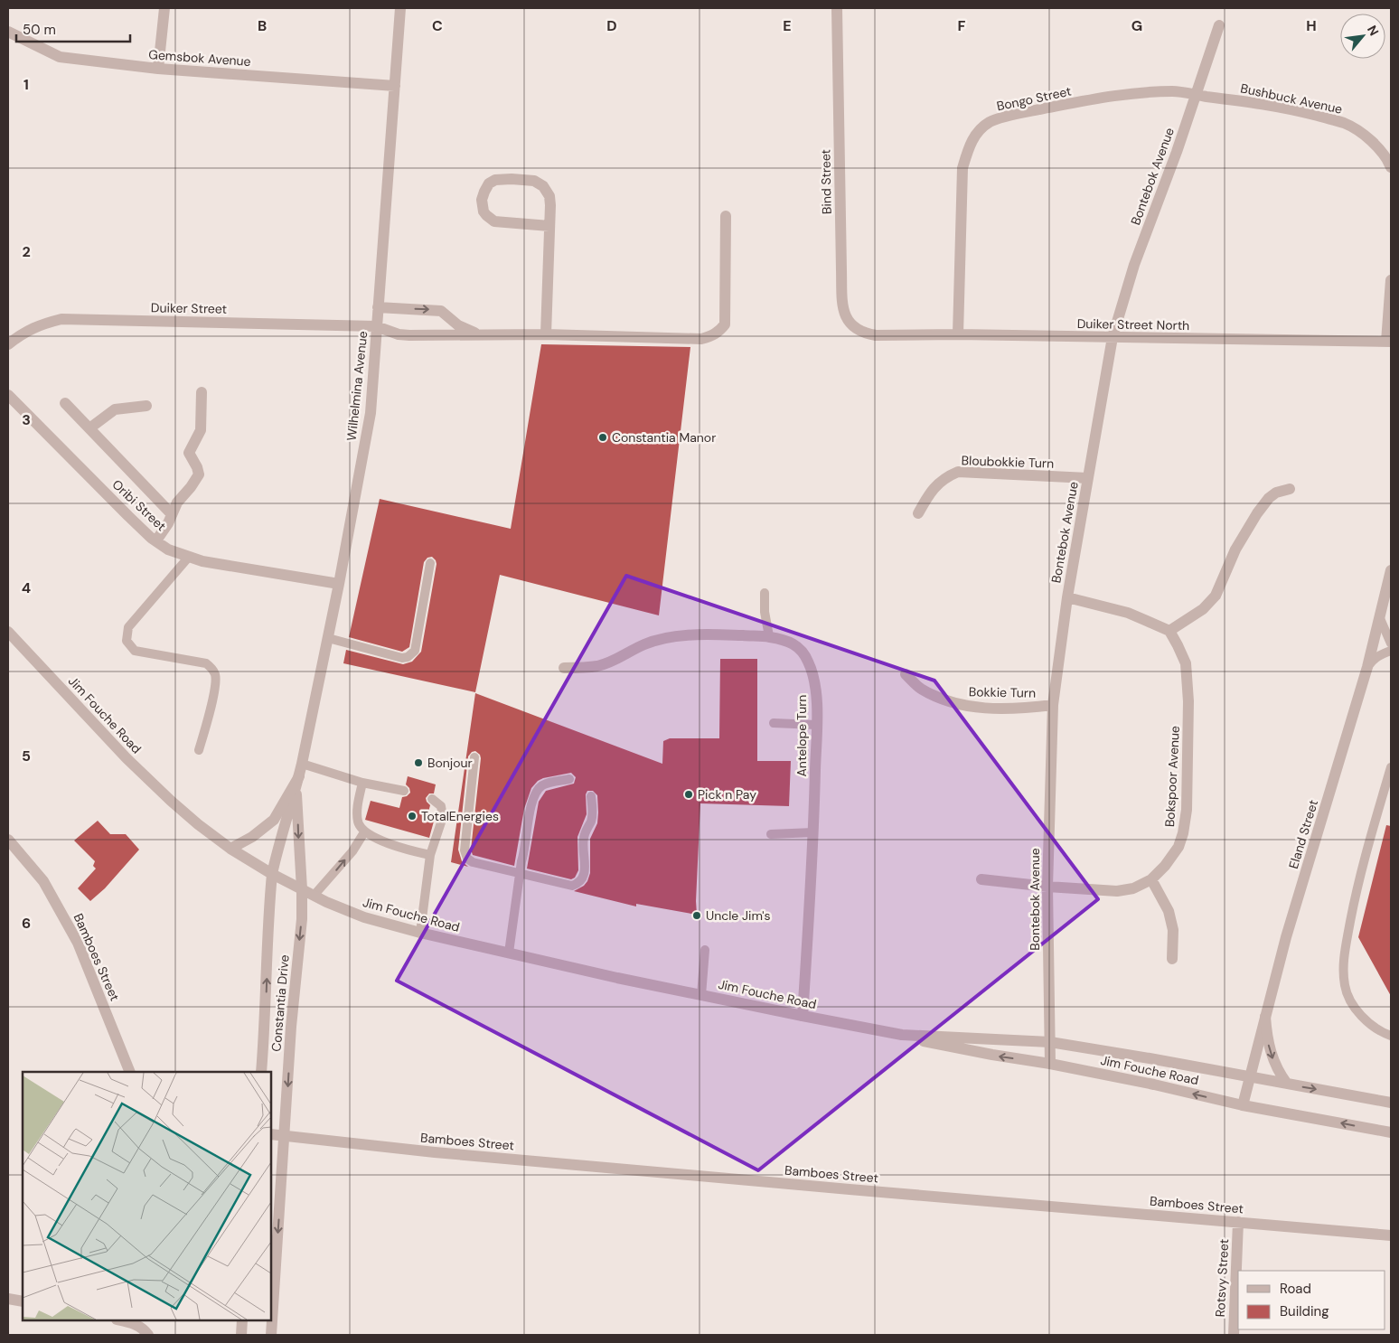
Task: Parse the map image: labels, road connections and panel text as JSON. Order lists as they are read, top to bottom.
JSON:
{
  "streets": {
    "street": [
      "Gemsbok Avenue",
      "Bongo Street",
      "Bushbuck Avenue",
      "Bontebok Avenue",
      "Bind Street",
      "Duiker Street",
      "Duiker Street North",
      "Wilhelmina Avenue",
      "Bloubokkie Turn",
      "Oribi Street",
      "Bokkie Turn",
      "Jim Fouche Road",
      "Antelope Turn",
      "Bokspoor Avenue",
      "Eland Street",
      "Bamboes Street",
      "Constantia Drive",
      "Rotsvy Street"
    ]
  },
  "crossings": [
    ["Gemsbok Avenue", "Wilhelmina Avenue"],
    ["Bongo Street", "Bushbuck Avenue"],
    ["Bongo Street", "Bontebok Avenue"],
    ["Bongo Street", "Duiker Street North"],
    ["Bushbuck Avenue", "Bontebok Avenue"],
    ["Bontebok Avenue", "Duiker Street North"],
    ["Bontebok Avenue", "Bloubokkie Turn"],
    ["Bontebok Avenue", "Bokkie Turn"],
    ["Bontebok Avenue", "Jim Fouche Road"],
    ["Bontebok Avenue", "Bokspoor Avenue"],
    ["Bind Street", "Duiker Street North"],
    ["Duiker Street", "Wilhelmina Avenue"],
    ["Wilhelmina Avenue", "Oribi Street"],
    ["Wilhelmina Avenue", "Jim Fouche Road"],
    ["Wilhelmina Avenue", "Constantia Drive"],
    ["Jim Fouche Road", "Antelope Turn"],
    ["Jim Fouche Road", "Eland Street"],
    ["Jim Fouche Road", "Constantia Drive"],
    ["Bamboes Street", "Constantia Drive"],
    ["Bamboes Street", "Rotsvy Street"]
  ],
  "places": [
    "Constantia Manor",
    "Bonjour",
    "Pick n Pay",
    "TotalEnergies",
    "Uncle Jim's"
  ],
  "legend": ["Road", "Building"],
  "scale_bar": "50 m",
  "north": "top right",
  "grid": {
    "columns": [
      "B",
      "C",
      "D",
      "E",
      "F",
      "G",
      "H"
    ],
    "rows": [
      "1",
      "2",
      "3",
      "4",
      "5",
      "6"
    ]
  }
}
